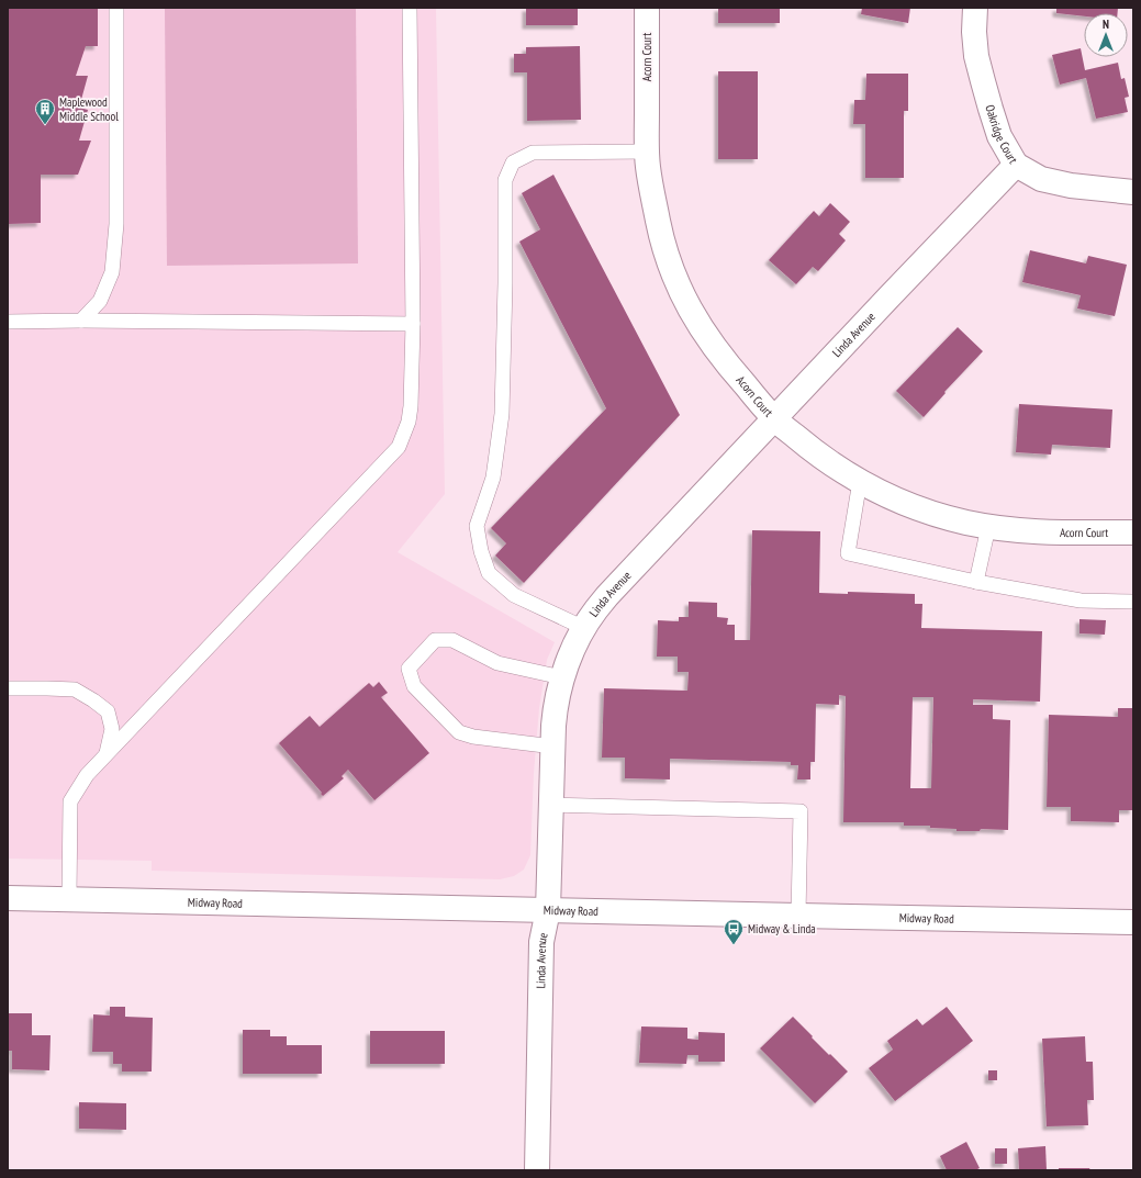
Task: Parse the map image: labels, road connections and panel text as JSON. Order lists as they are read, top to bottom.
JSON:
{
  "streets": {
    "street": [
      "Acorn Court",
      "Oakridge Court",
      "Linda Avenue",
      "Midway Road"
    ]
  },
  "crossings": [
    ["Acorn Court", "Linda Avenue"],
    ["Oakridge Court", "Linda Avenue"],
    ["Linda Avenue", "Midway Road"]
  ],
  "places": {
    "building": ["Maplewood Middle School"],
    "bus stop": ["Midway & Linda"]
  },
  "north": "top"
}
